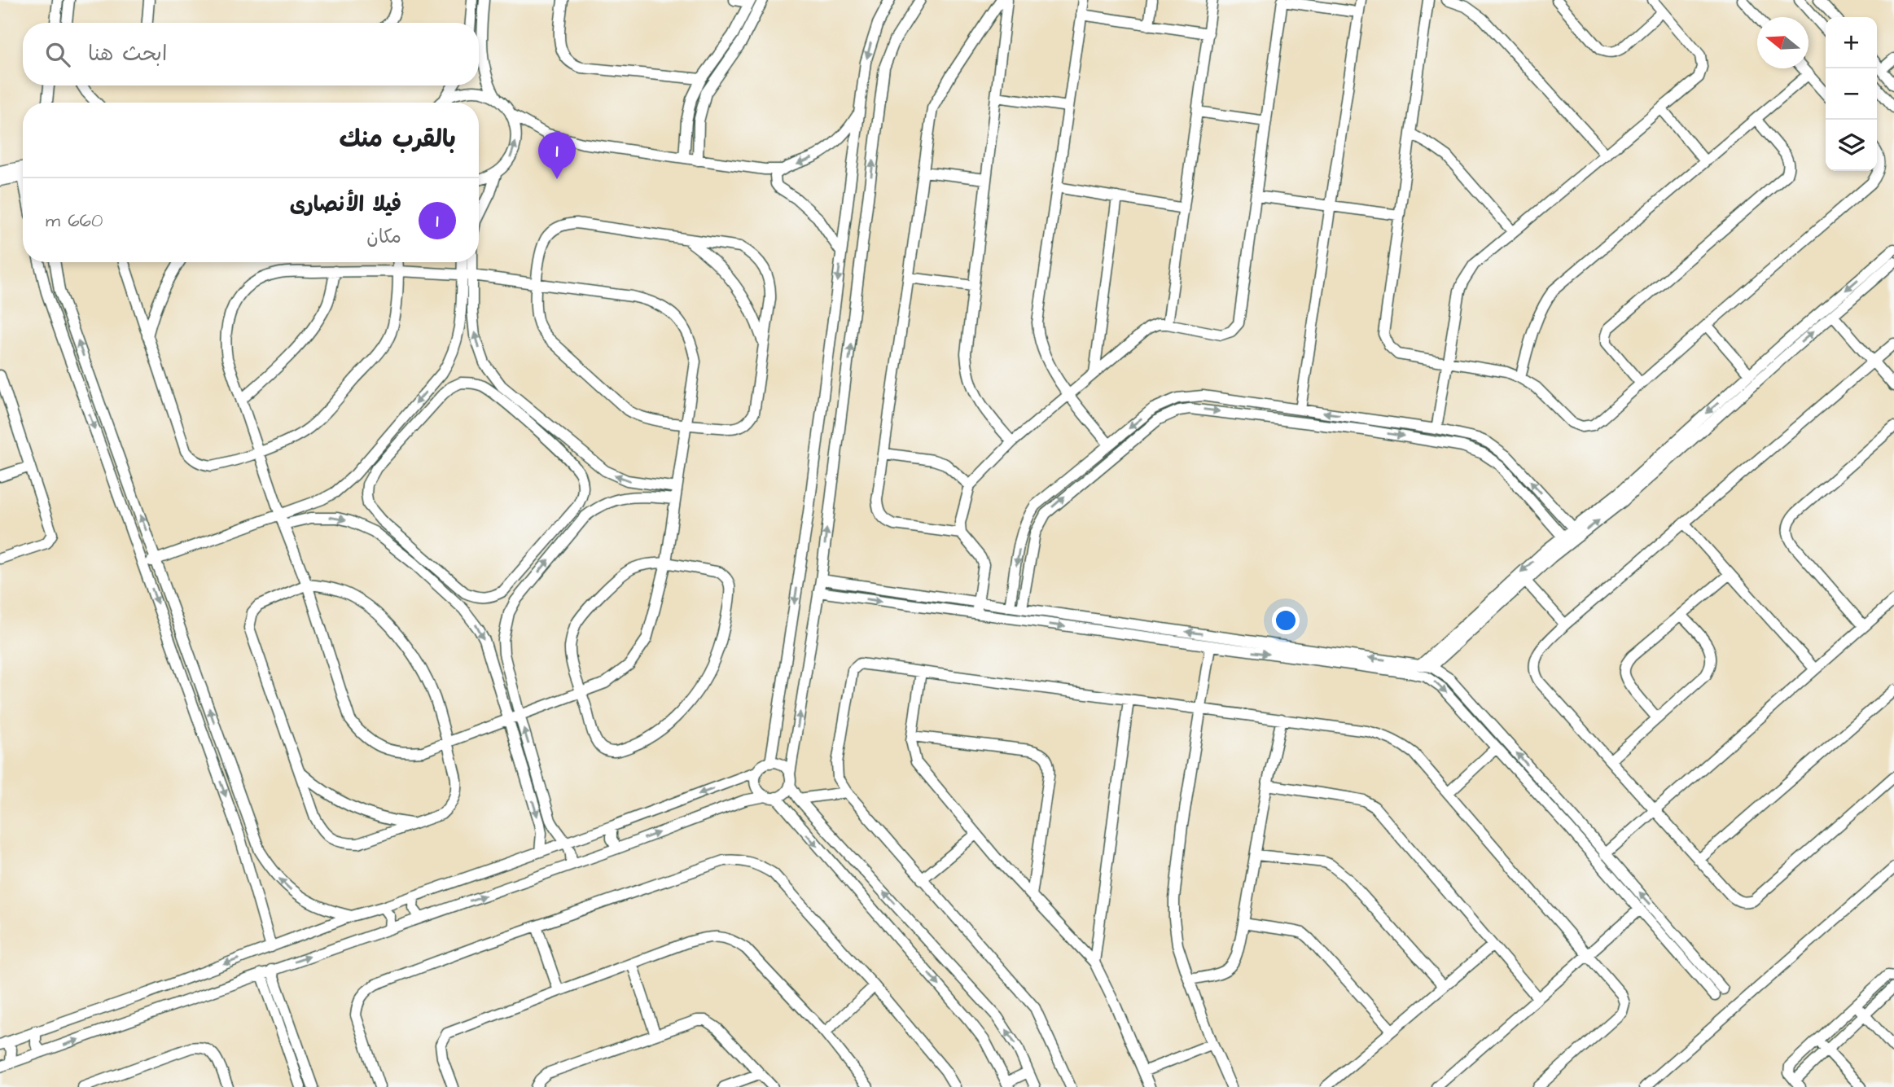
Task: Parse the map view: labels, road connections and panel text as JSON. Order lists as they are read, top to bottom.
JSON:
{
  "north": "left",
  "page": {
    "map_buttons": ["+", "−"],
    "search": "ابحث هنا",
    "heading": "بالقرب منك",
    "pins": "1",
    "list": [
      {
        "mark": "1",
        "name": "فيلا الأنصارى",
        "note": "مكان",
        "value": "660 m"
      }
    ]
  }
}
